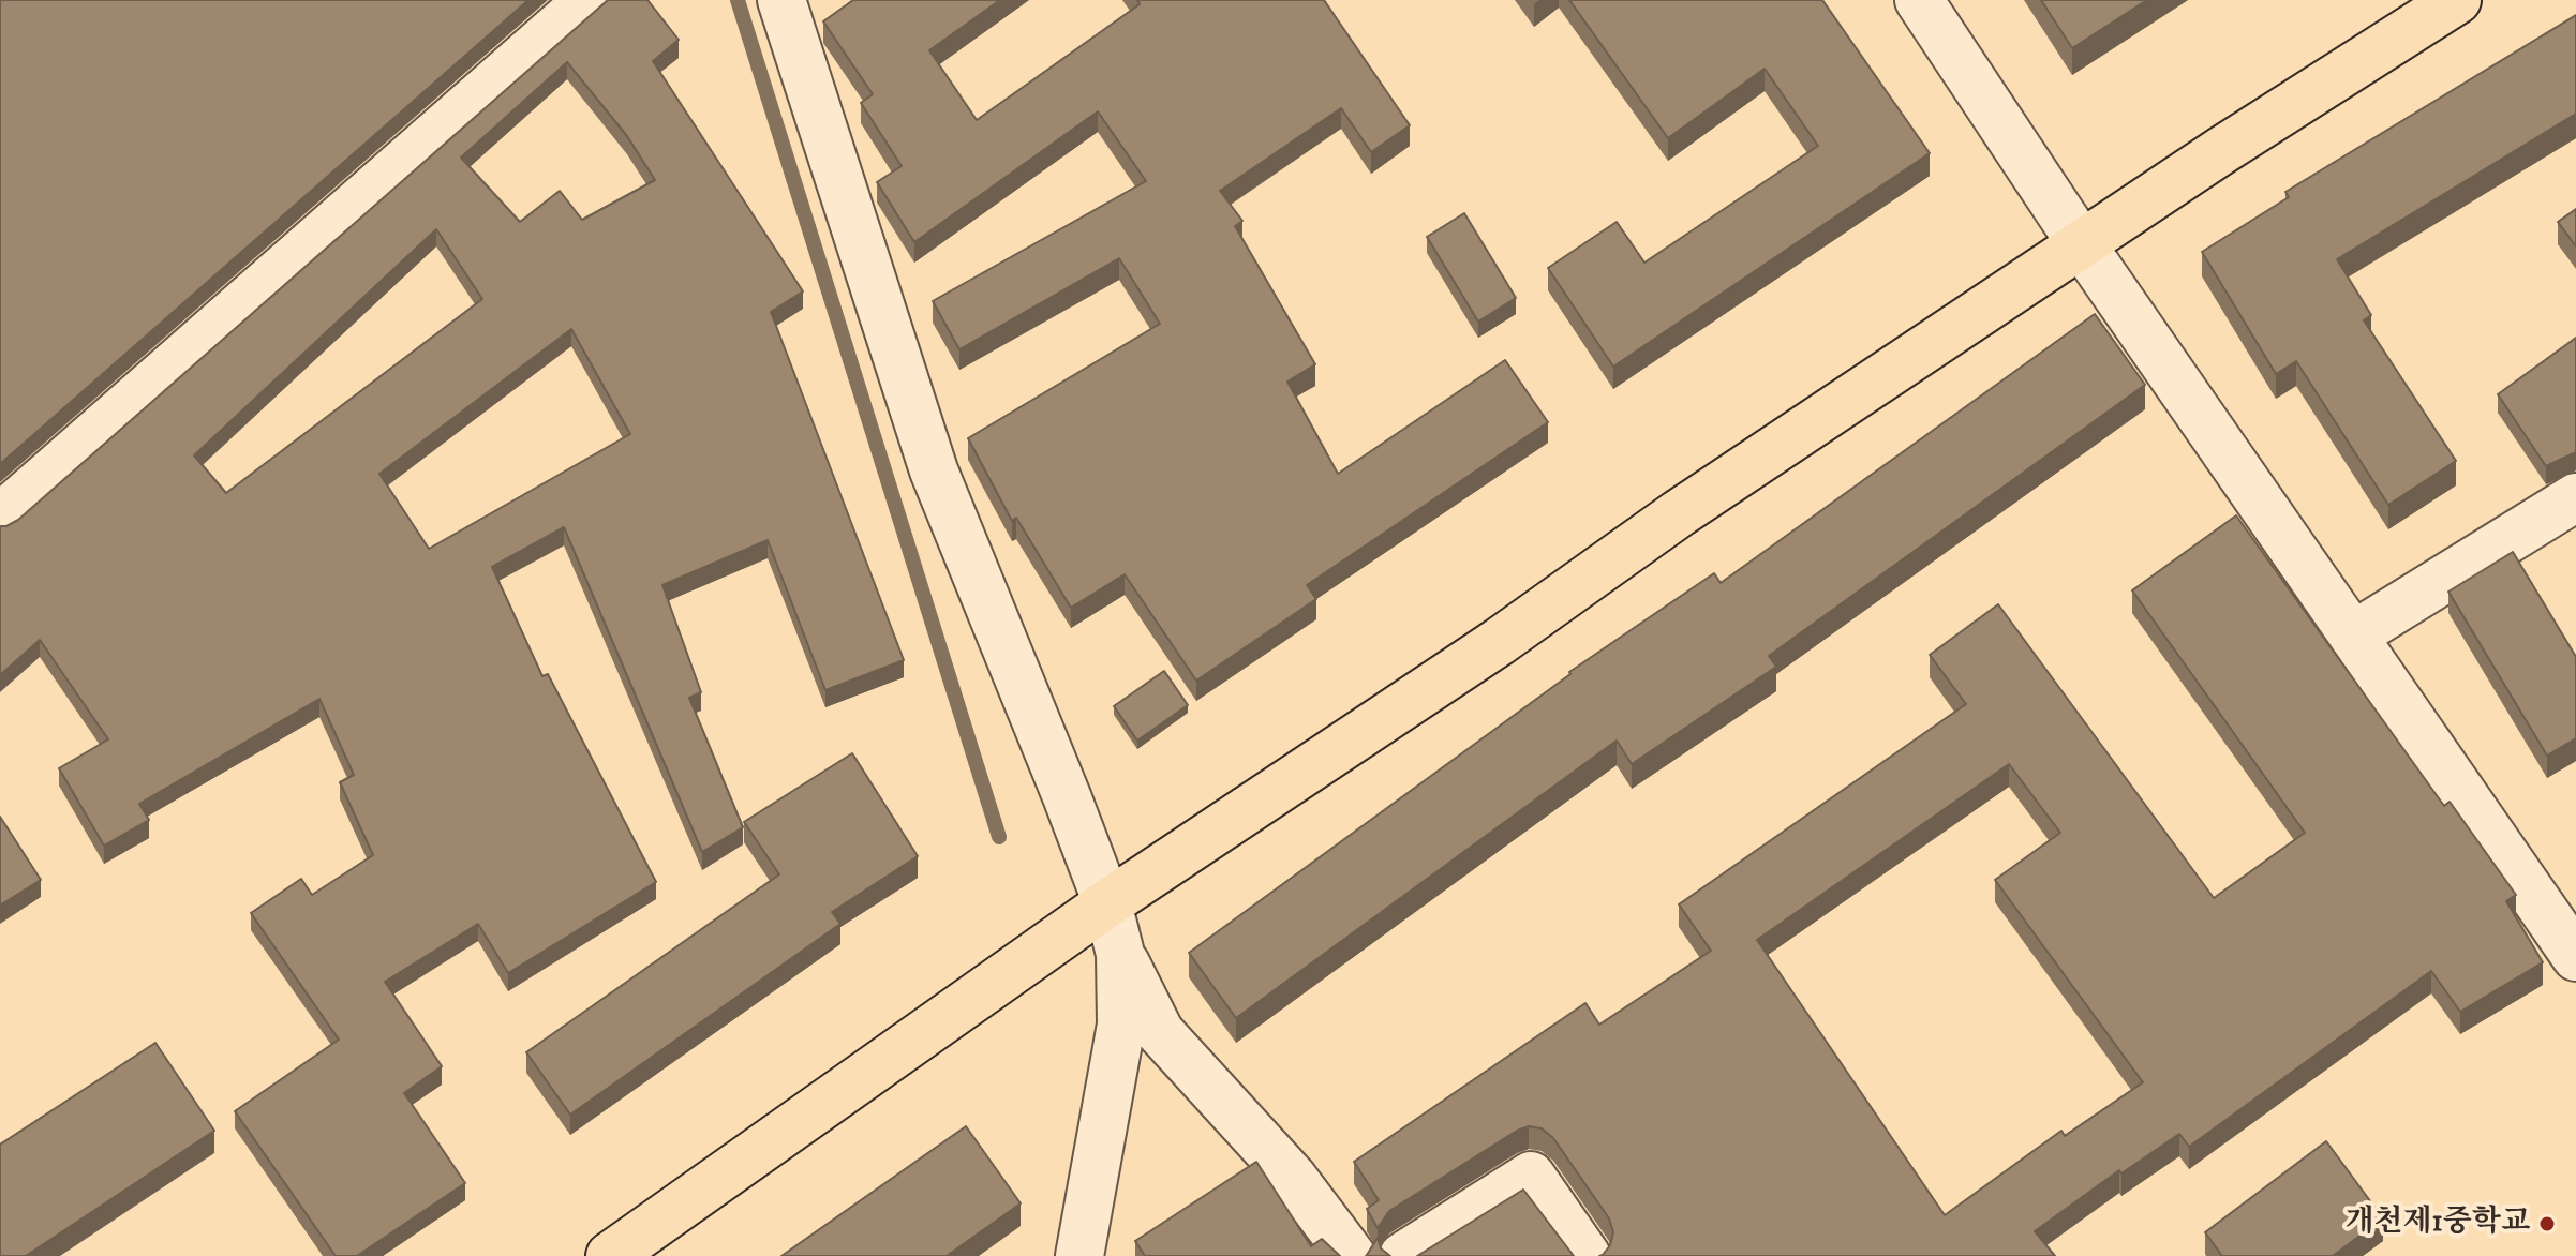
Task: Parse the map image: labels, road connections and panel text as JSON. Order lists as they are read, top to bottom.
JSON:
{
  "places": ["개천제1중학교"]
}
